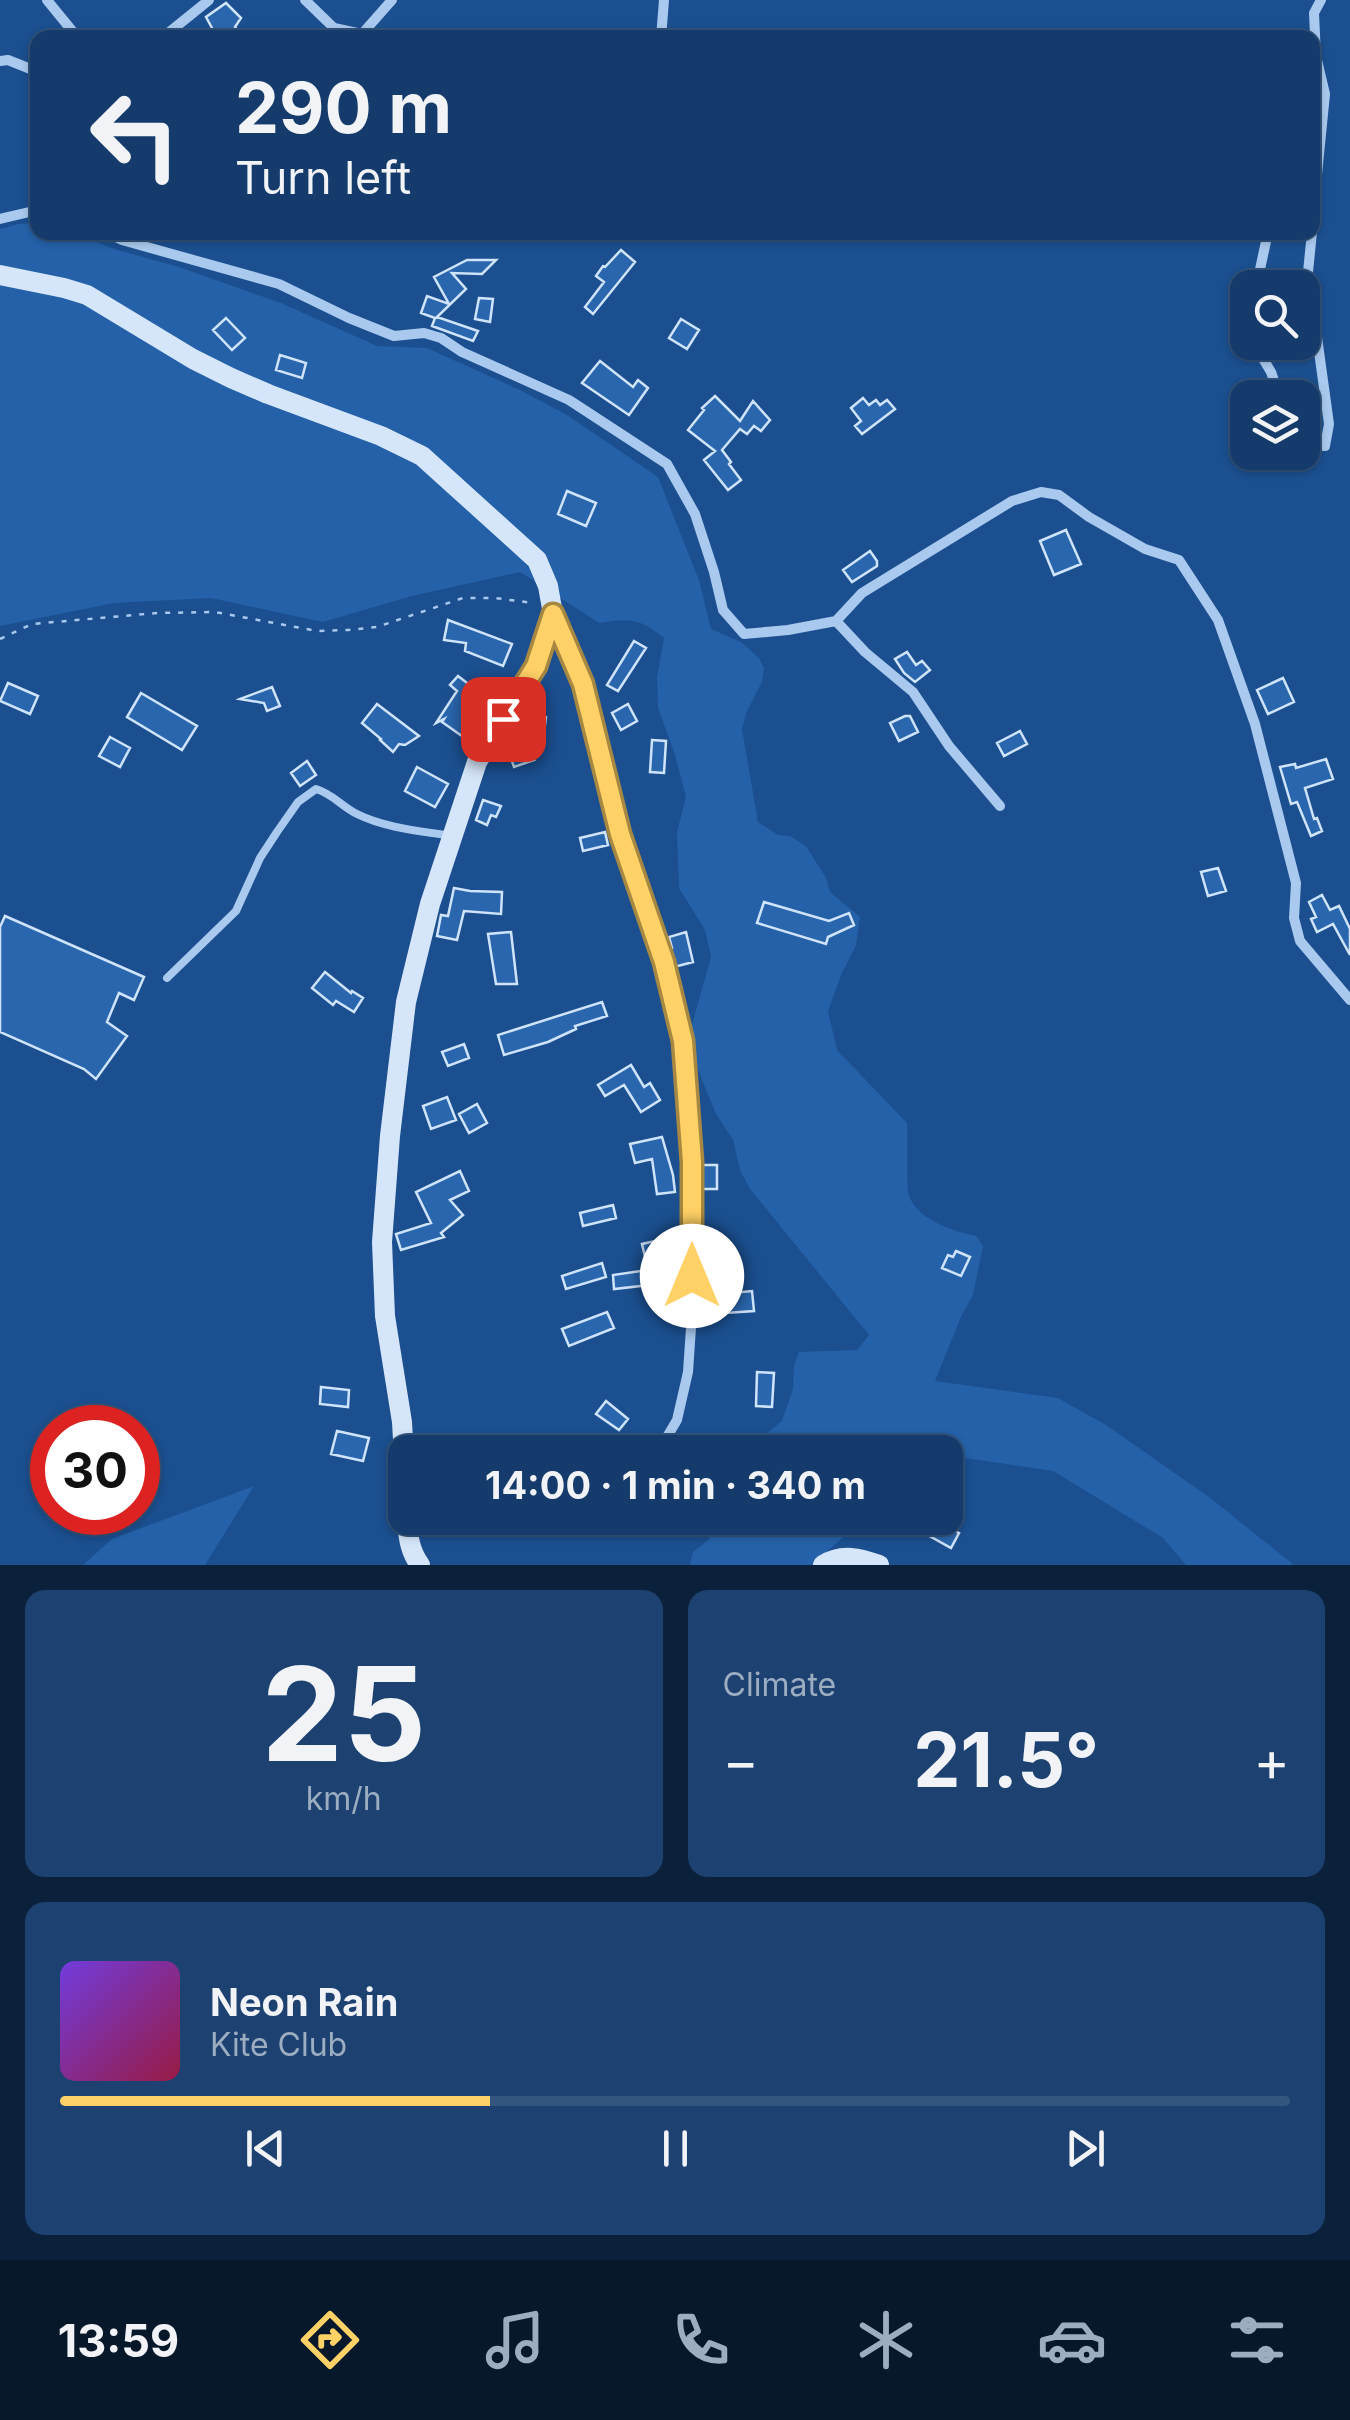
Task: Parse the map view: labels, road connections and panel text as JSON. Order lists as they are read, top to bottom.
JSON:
{
  "page": {
    "turn": ["290 m", "Turn left"],
    "limit": "30",
    "trip": "14:00 · 1 min · 340 m",
    "tile": [
      ["25", "km/h"],
      "Climate"
    ],
    "heat": ["−", "21.5°", "+"],
    "song": ["Neon Rain", "Kite Club"],
    "tabs": "13:59"
  }
}
